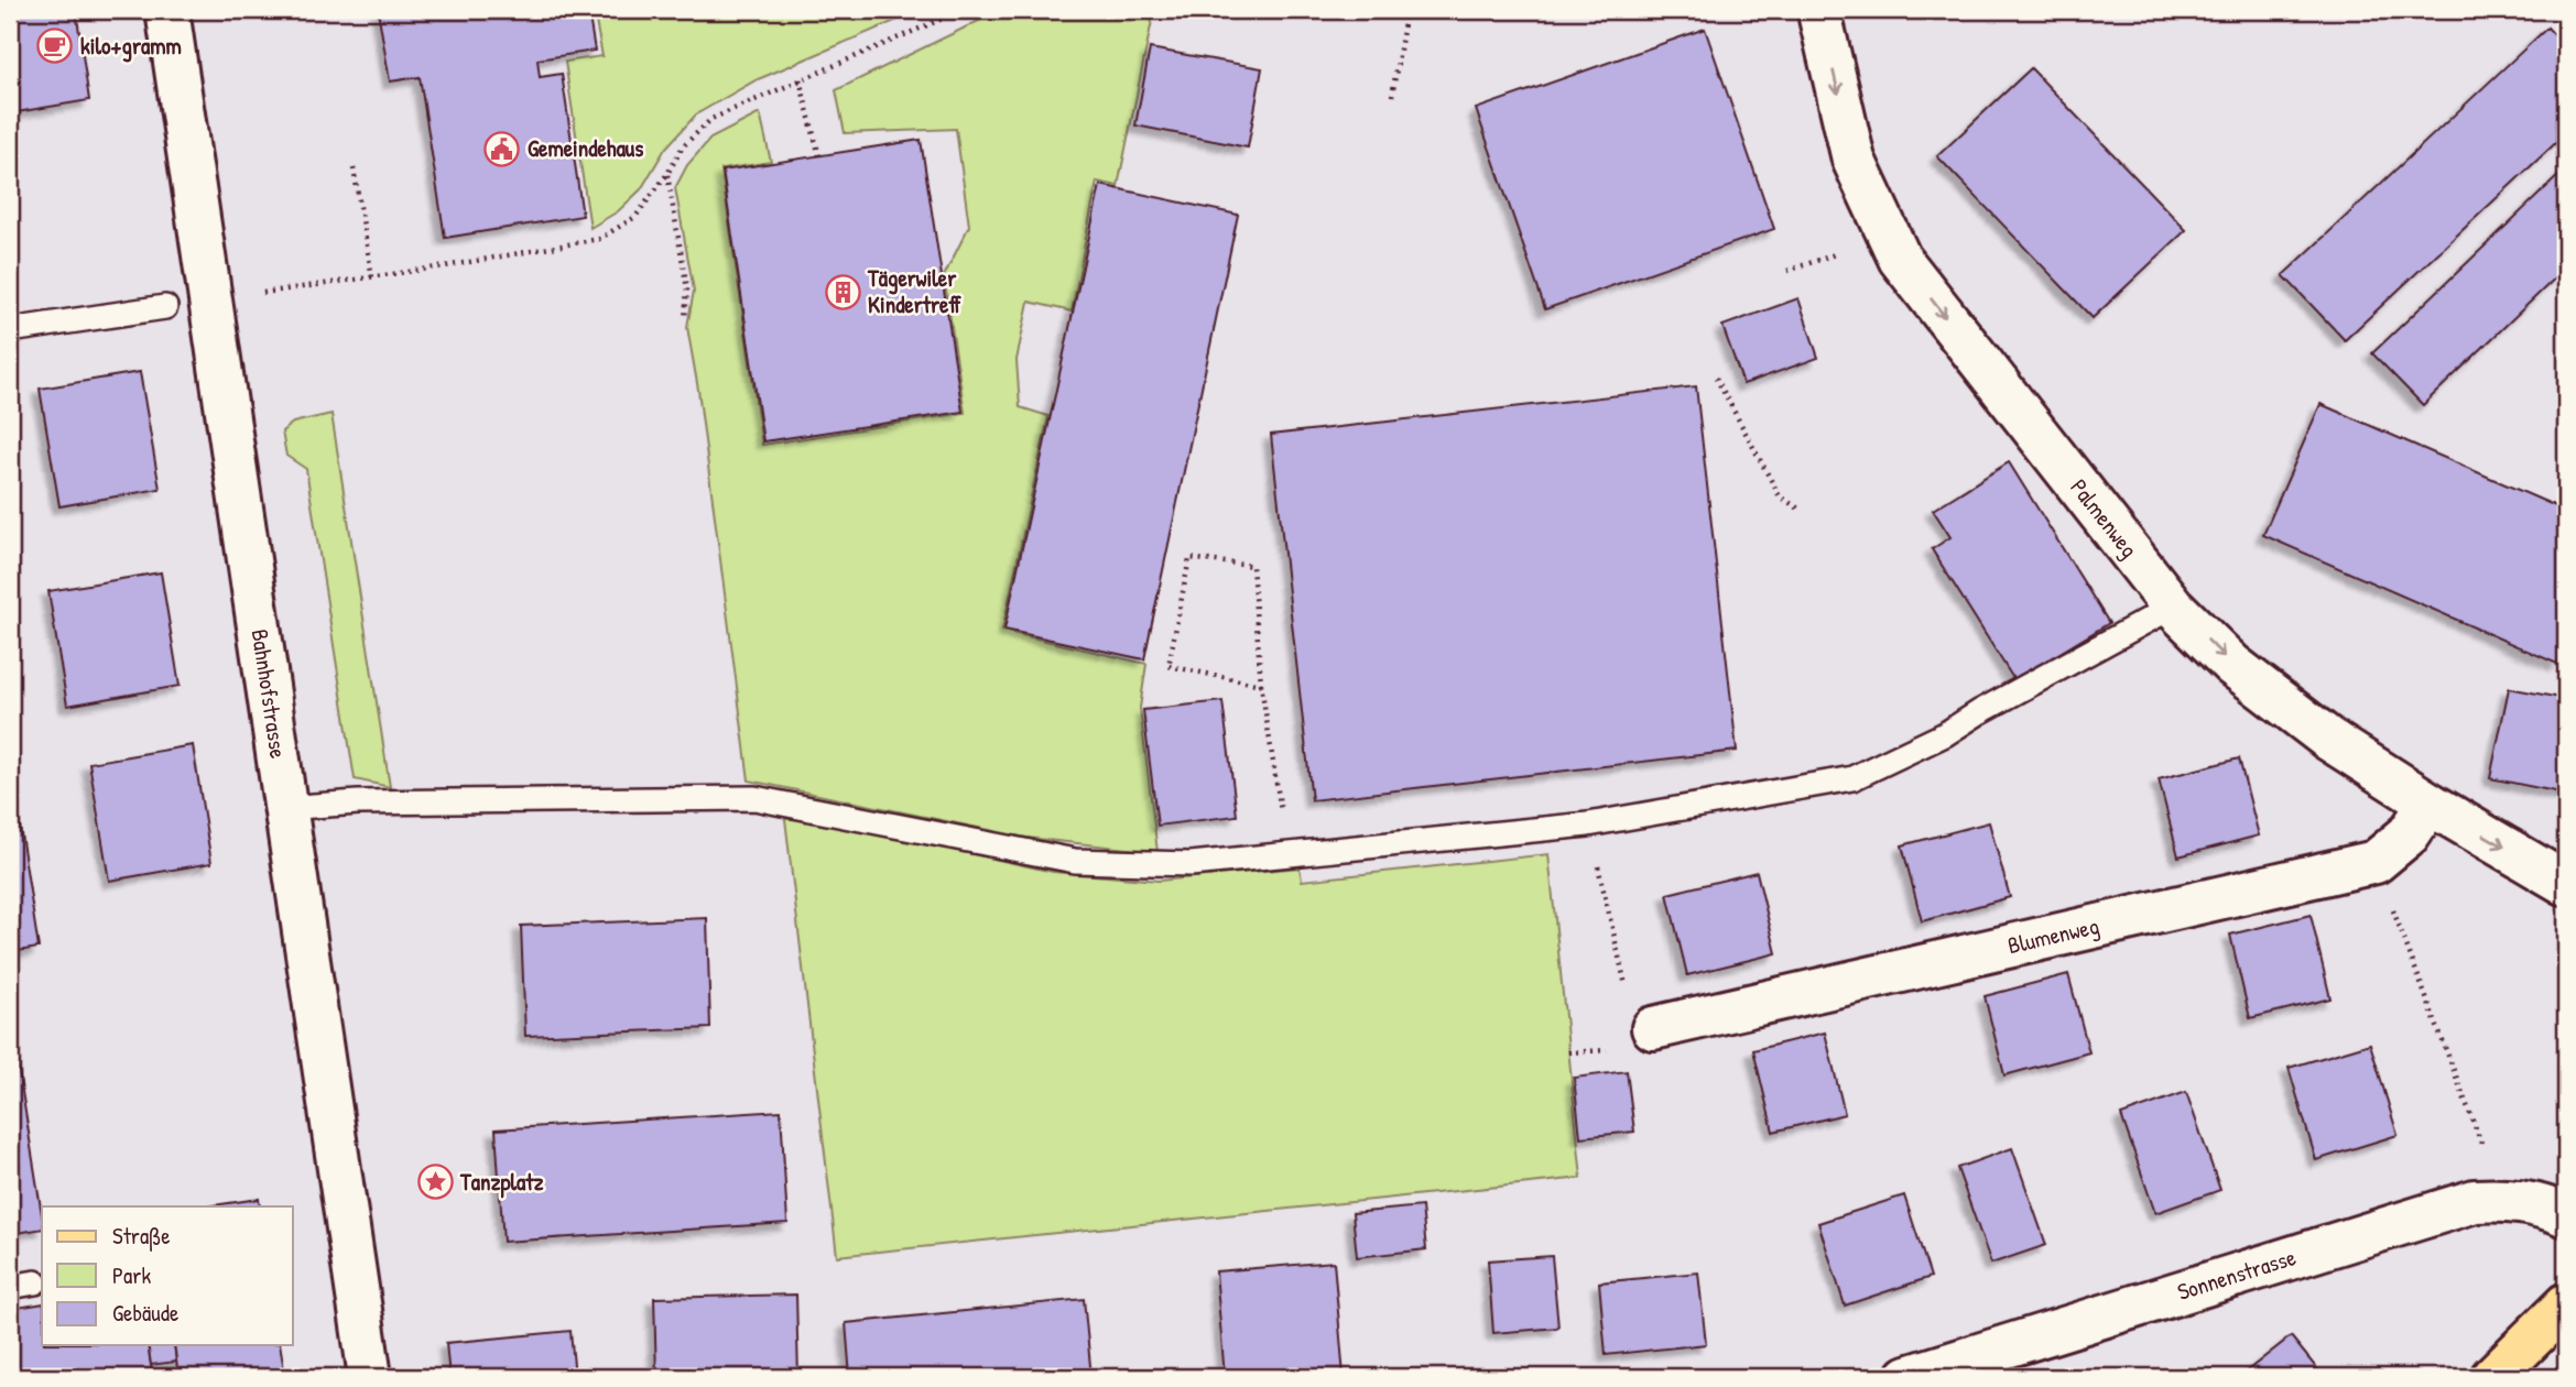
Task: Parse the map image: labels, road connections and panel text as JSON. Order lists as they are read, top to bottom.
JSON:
{
  "streets": {
    "street": [
      "Palmenweg",
      "Bahnhofstrasse",
      "Blumenweg",
      "Sonnenstrasse"
    ]
  },
  "crossings": [
    ["Palmenweg", "Blumenweg"]
  ],
  "one_way": ["Palmenweg"],
  "places": {
    "cafe": ["kilo+gramm"],
    "public building": ["Gemeindehaus"],
    "building": ["Tägerwiler Kindertreff"],
    "place": ["Tanzplatz"]
  },
  "legend": ["Straße", "Park", "Gebäude"]
}
